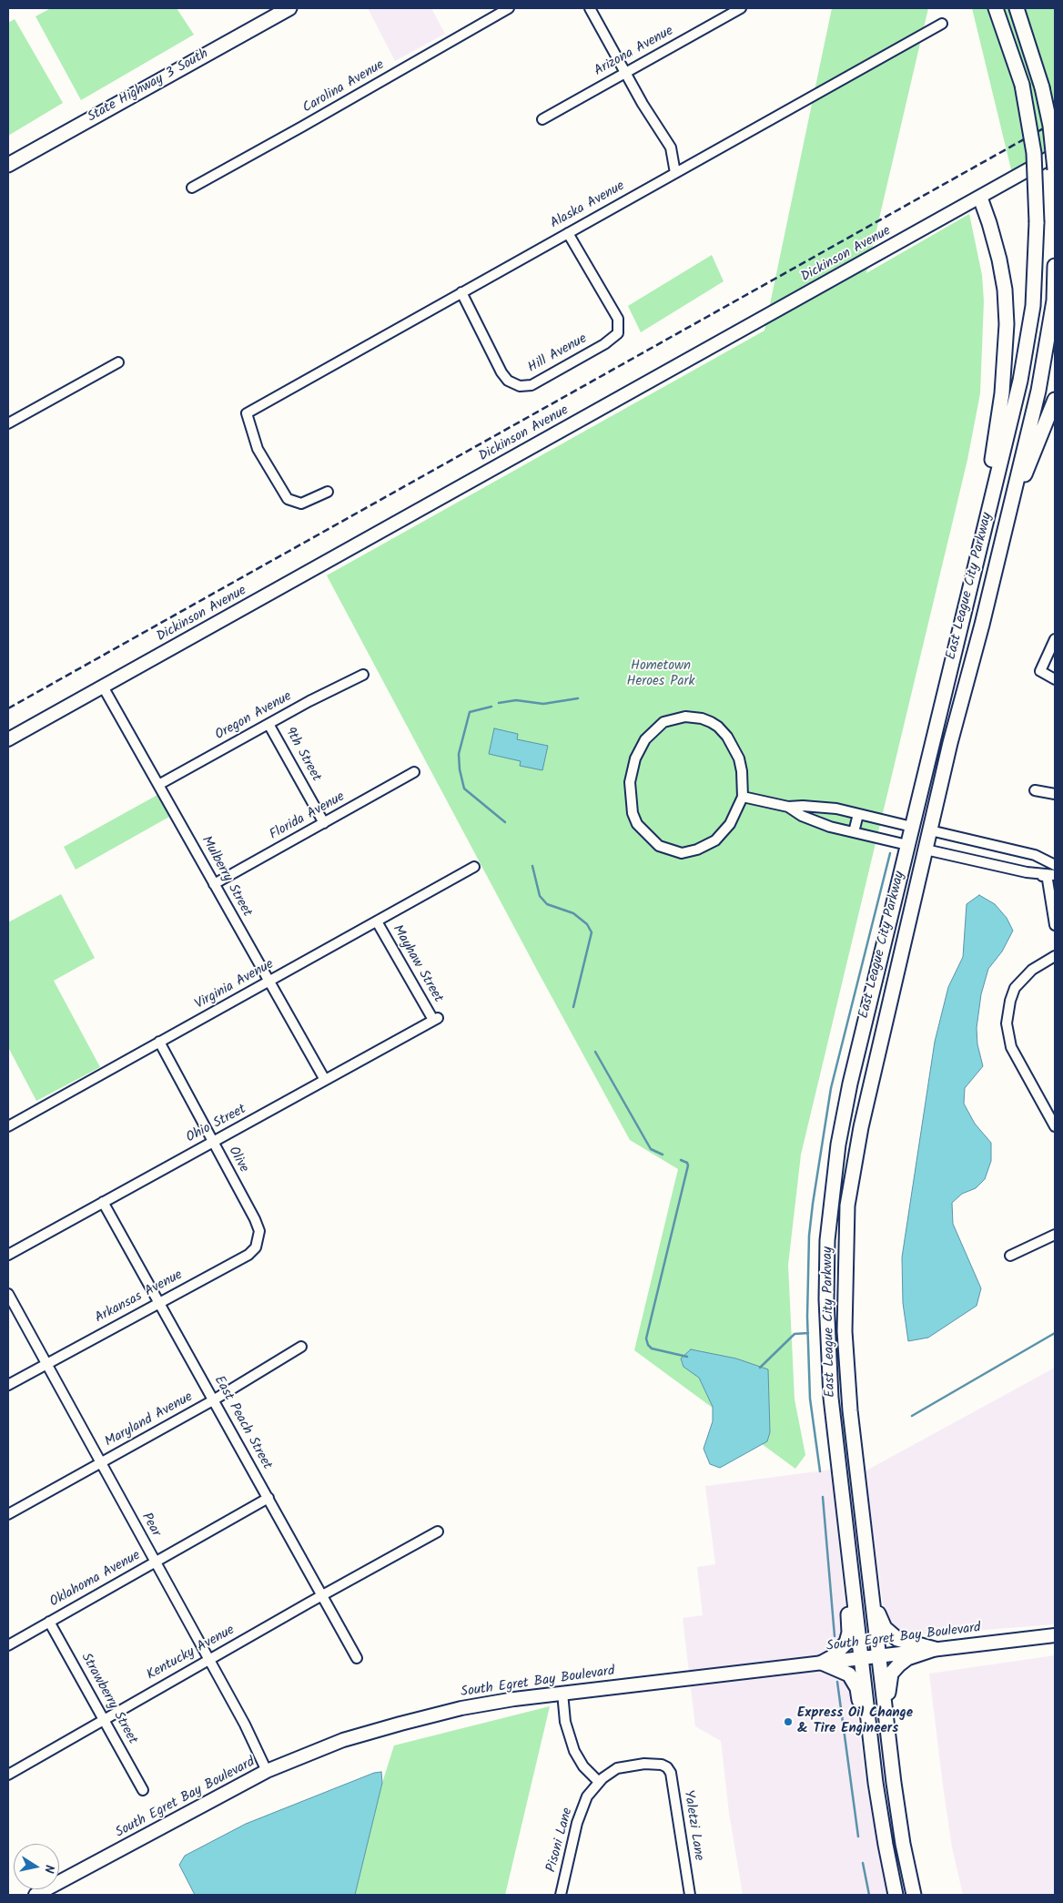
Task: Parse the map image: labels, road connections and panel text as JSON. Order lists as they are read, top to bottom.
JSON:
{
  "streets": {
    "main road": ["State Highway 3 South", "East League City Parkway"],
    "street": [
      "Arizona Avenue",
      "Carolina Avenue",
      "Alaska Avenue",
      "Dickinson Avenue",
      "Hill Avenue",
      "Oregon Avenue",
      "9th Street",
      "Florida Avenue",
      "Mulberry Street",
      "Mayhaw Street",
      "Virginia Avenue",
      "Ohio Street",
      "Olive",
      "Arkansas Avenue",
      "Maryland Avenue",
      "East Peach Street",
      "Pear",
      "Oklahoma Avenue",
      "South Egret Bay Boulevard",
      "Kentucky Avenue",
      "Strawberry Street",
      "Yaletzi Lane",
      "Pisoni Lane"
    ]
  },
  "crossings": [
    ["Alaska Avenue", "Hill Avenue"],
    ["Dickinson Avenue", "Mulberry Street"],
    ["East League City Parkway", "South Egret Bay Boulevard"],
    ["Oregon Avenue", "9th Street"],
    ["Oregon Avenue", "Mulberry Street"],
    ["9th Street", "Florida Avenue"],
    ["Florida Avenue", "Mulberry Street"],
    ["Mulberry Street", "Virginia Avenue"],
    ["Mulberry Street", "Ohio Street"],
    ["Mayhaw Street", "Virginia Avenue"],
    ["Mayhaw Street", "Ohio Street"],
    ["Virginia Avenue", "Olive"],
    ["Ohio Street", "Olive"],
    ["Ohio Street", "East Peach Street"],
    ["Olive", "Arkansas Avenue"],
    ["Arkansas Avenue", "East Peach Street"],
    ["Arkansas Avenue", "Pear"],
    ["Maryland Avenue", "East Peach Street"],
    ["Maryland Avenue", "Pear"],
    ["East Peach Street", "Oklahoma Avenue"],
    ["East Peach Street", "Kentucky Avenue"],
    ["Pear", "Oklahoma Avenue"],
    ["Pear", "South Egret Bay Boulevard"],
    ["Pear", "Kentucky Avenue"],
    ["Oklahoma Avenue", "Strawberry Street"],
    ["Kentucky Avenue", "Strawberry Street"],
    ["Yaletzi Lane", "Pisoni Lane"]
  ],
  "parks": ["Hometown Heroes Park"],
  "places": ["Express Oil Change & Tire Engineers"],
  "north": "right"
}
